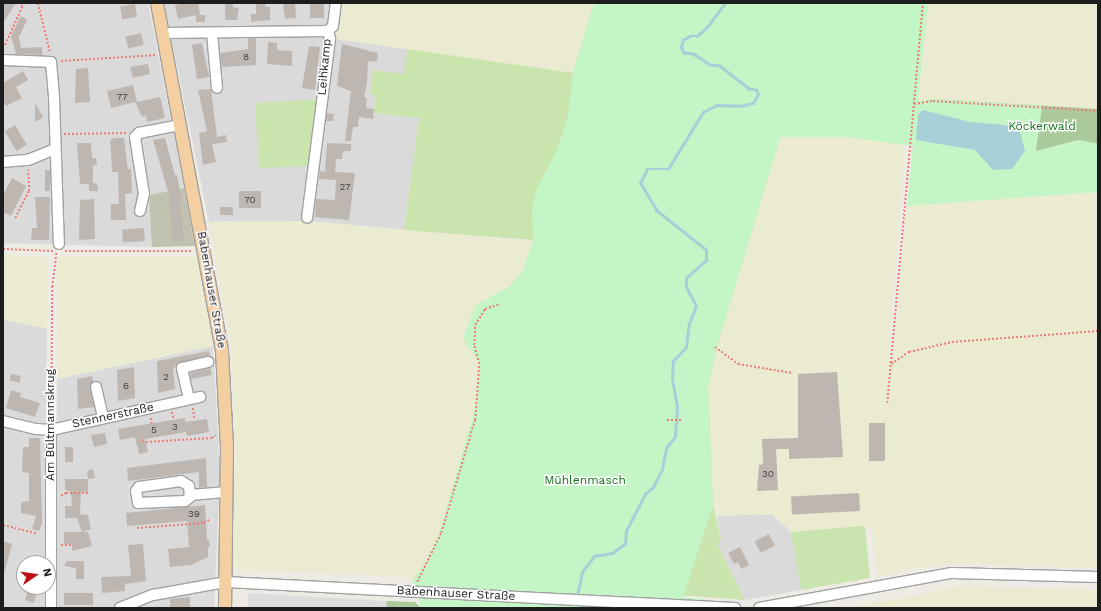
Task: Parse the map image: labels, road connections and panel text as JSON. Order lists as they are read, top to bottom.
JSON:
{
  "streets": {
    "main road": ["Babenhauser Straße"],
    "street": ["Leihkamp", "Stennerstraße", "Am Bültmannskrug"]
  },
  "crossings": [
    ["Leihkamp", "Babenhauser Straße"],
    ["Stennerstraße", "Am Bültmannskrug"]
  ],
  "parks": ["Köckerwald", "Mühlenmasch"],
  "house_numbers": [
    "8",
    "77",
    "27",
    "70",
    "2",
    "6",
    "3",
    "5",
    "30",
    "39"
  ],
  "north": "right"
}
